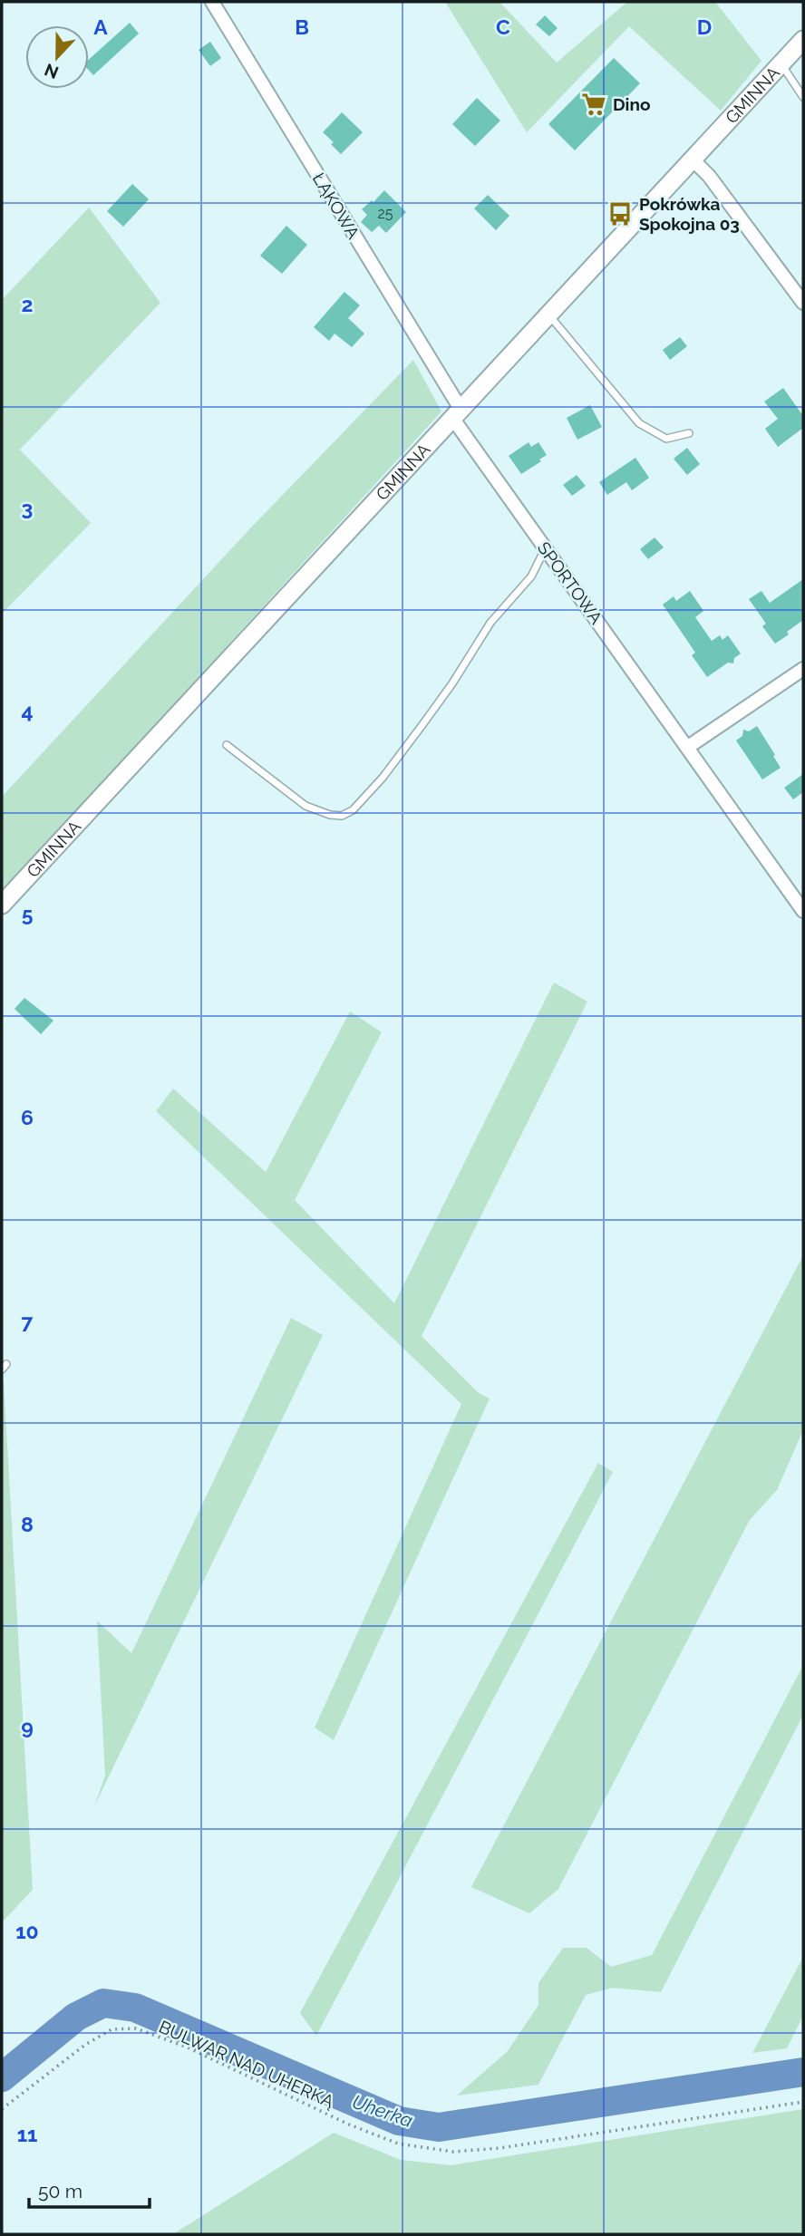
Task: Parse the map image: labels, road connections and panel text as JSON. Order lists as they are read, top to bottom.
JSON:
{
  "streets": {
    "main road": ["GMINNA"],
    "street": ["ŁĄKOWA", "SPORTOWA"],
    "path": ["BULWAR NAD UHERKĄ"]
  },
  "crossings": [
    ["GMINNA", "ŁĄKOWA"],
    ["GMINNA", "SPORTOWA"],
    ["ŁĄKOWA", "SPORTOWA"]
  ],
  "water": ["Uherka"],
  "places": {
    "supermarket": ["Dino"],
    "bus stop": ["Pokrówka Spokojna 03"]
  },
  "house_numbers": ["25"],
  "scale_bar": "50 m",
  "north": "bottom",
  "grid": {
    "columns": [
      "A",
      "B",
      "C",
      "D"
    ],
    "rows": [
      "2",
      "3",
      "4",
      "5",
      "6",
      "7",
      "8",
      "9",
      "10",
      "11"
    ]
  }
}
